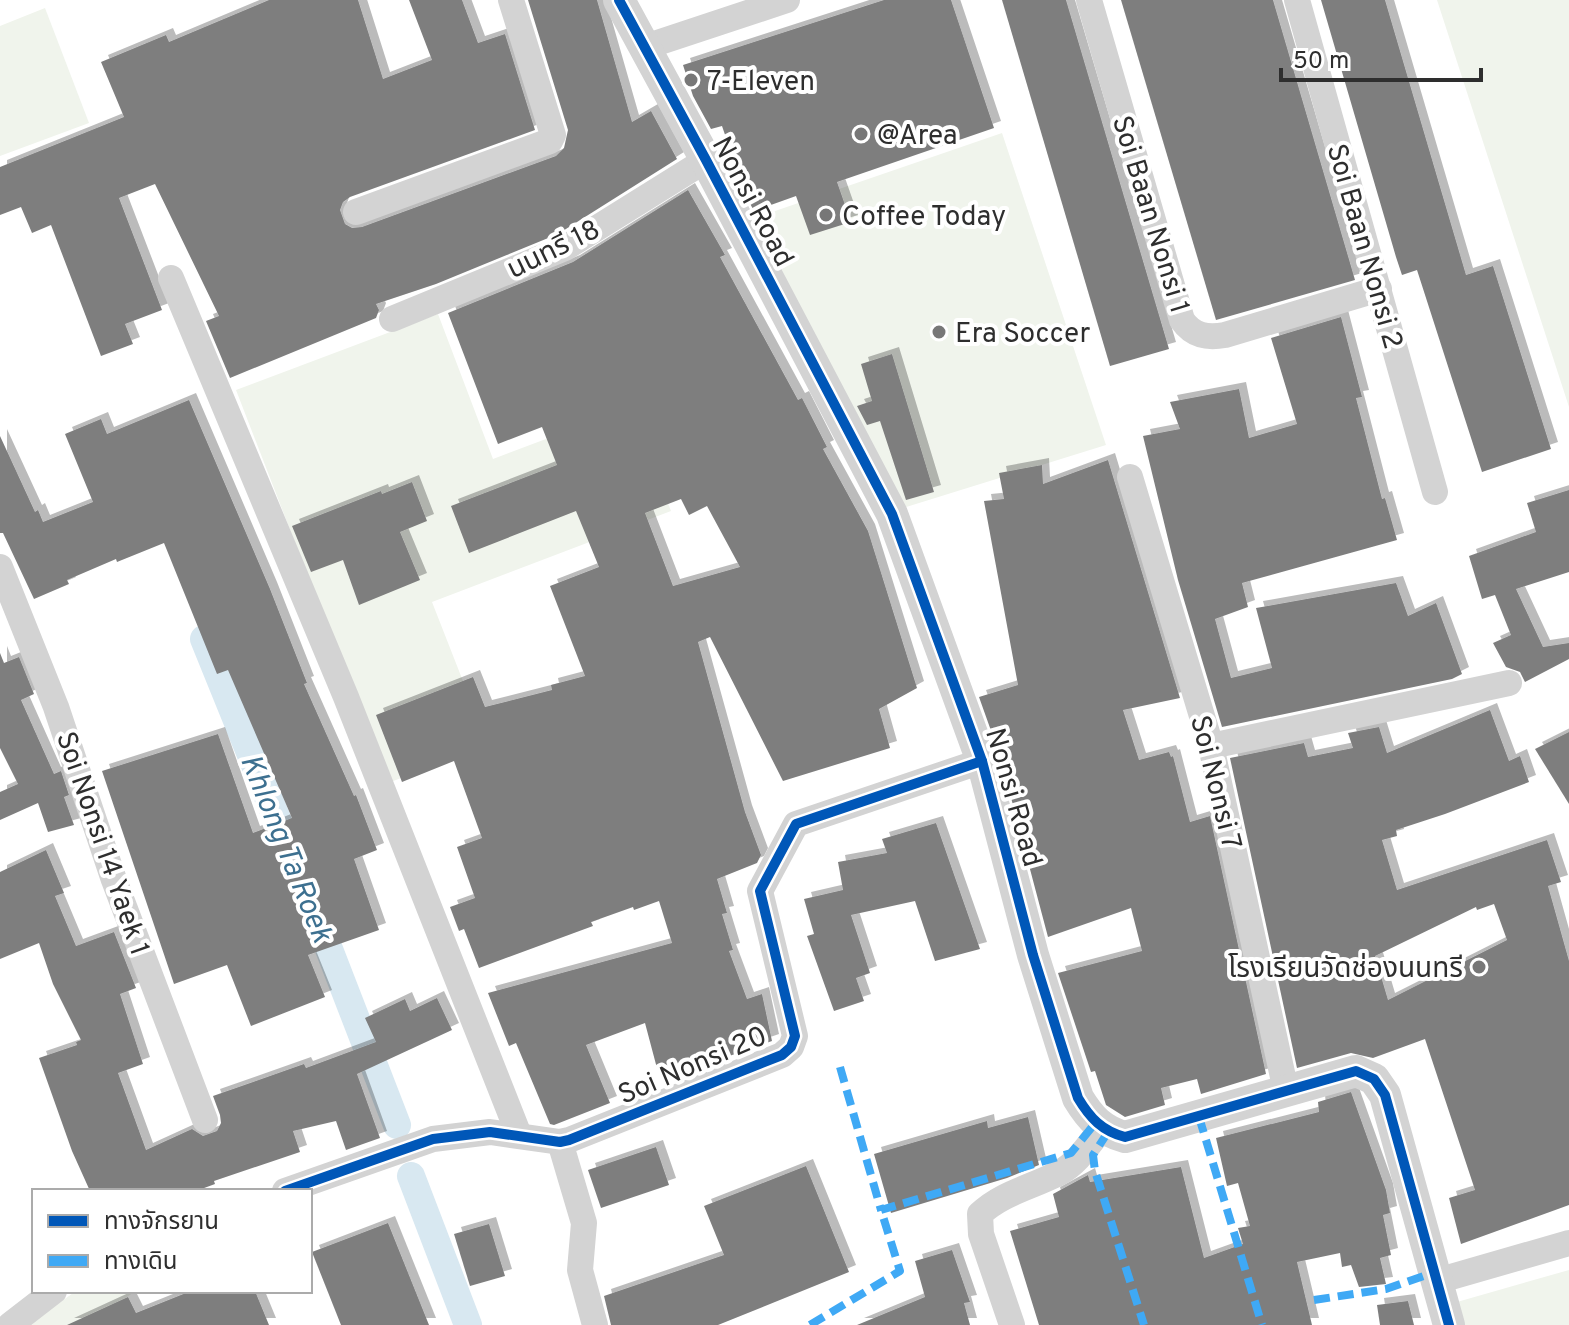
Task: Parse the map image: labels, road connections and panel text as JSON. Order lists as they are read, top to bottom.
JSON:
{
  "streets": {
    "street": [
      "Nonsi Road",
      "Soi Baan Nonsi 1",
      "Soi Baan Nonsi 2",
      "นนทรี 18",
      "Soi Nonsi 7",
      "Soi Nonsi 14 Yaek 1",
      "Soi Nonsi 20"
    ]
  },
  "crossings": [
    ["Nonsi Road", "นนทรี 18"],
    ["Nonsi Road", "Soi Nonsi 20"],
    ["Soi Baan Nonsi 1", "Soi Baan Nonsi 2"]
  ],
  "water": ["Khlong Ta Roek"],
  "places": [
    "7-Eleven",
    "@Area",
    "Coffee Today",
    "Era Soccer",
    "โรงเรียนวัดช่องนนทรี"
  ],
  "legend": ["ทางจักรยาน", "ทางเดิน"],
  "scale_bar": "50 m"
}
